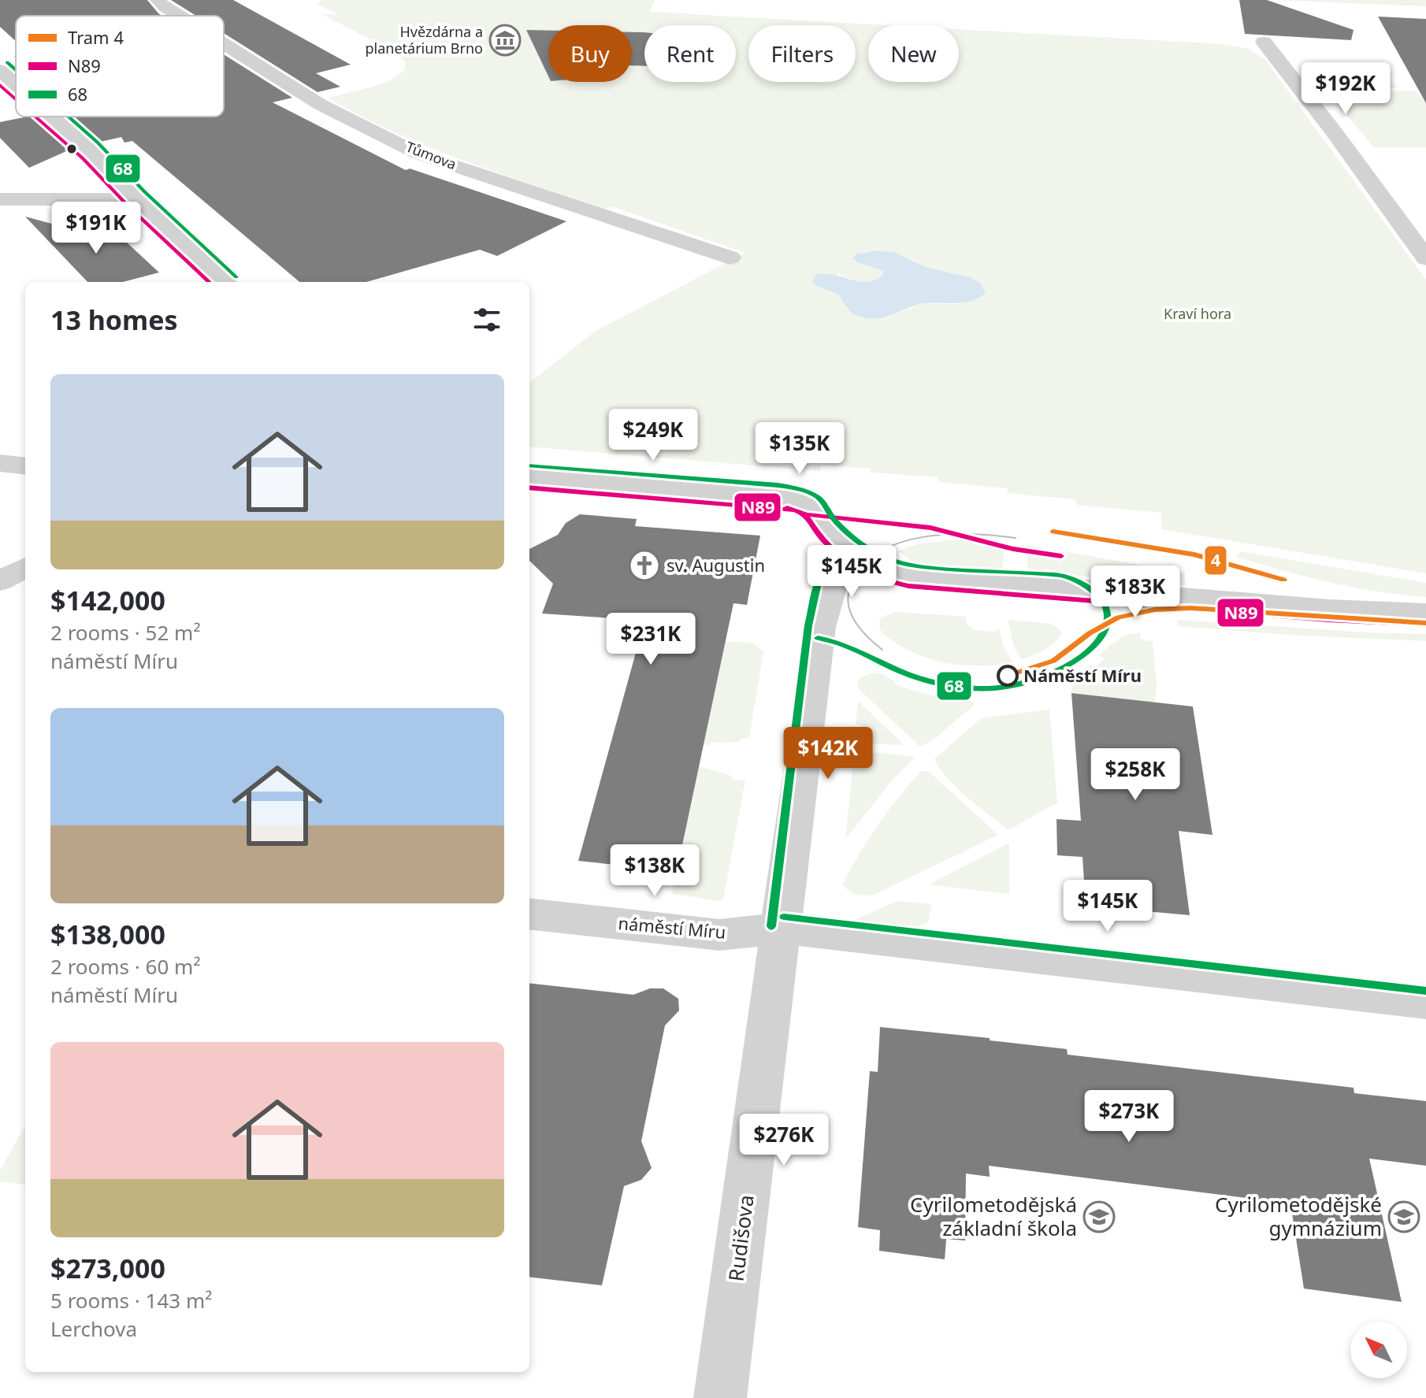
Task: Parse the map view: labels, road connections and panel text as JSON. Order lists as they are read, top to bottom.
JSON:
{
  "streets": {
    "street": ["Tůmova", "náměstí Míru", "Rudišova"]
  },
  "crossings": [
    ["náměstí Míru", "Rudišova"]
  ],
  "parks": ["Kraví hora"],
  "places": {
    "museum": ["Hvězdárna a planetárium Brno"],
    "church": ["sv. Augustin"],
    "other": ["Náměstí Míru"],
    "school or university": ["Cyrilometodějská základní škola", "Cyrilometodějské gymnázium"]
  },
  "lines": ["transit line 68", "transit line N89", "tram line 4"],
  "legend": ["Tram 4", "N89", "68"],
  "north": "top left",
  "page": {
    "chip": [
      "Buy",
      "Rent",
      "Filters",
      "New"
    ],
    "price": [
      "$192K",
      "$191K",
      "$249K",
      "$135K",
      "$145K",
      "$183K",
      "$231K",
      "$142K",
      "$258K",
      "$138K",
      "$145K",
      "$273K",
      "$276K"
    ],
    "heading": "13 homes",
    "list": [
      {
        "name": "$142,000",
        "note": "2 rooms · 52 m² · náměstí Míru"
      },
      {
        "name": "$138,000",
        "note": "2 rooms · 60 m² · náměstí Míru"
      },
      {
        "name": "$273,000",
        "note": "5 rooms · 143 m² · Lerchova"
      }
    ]
  }
}
